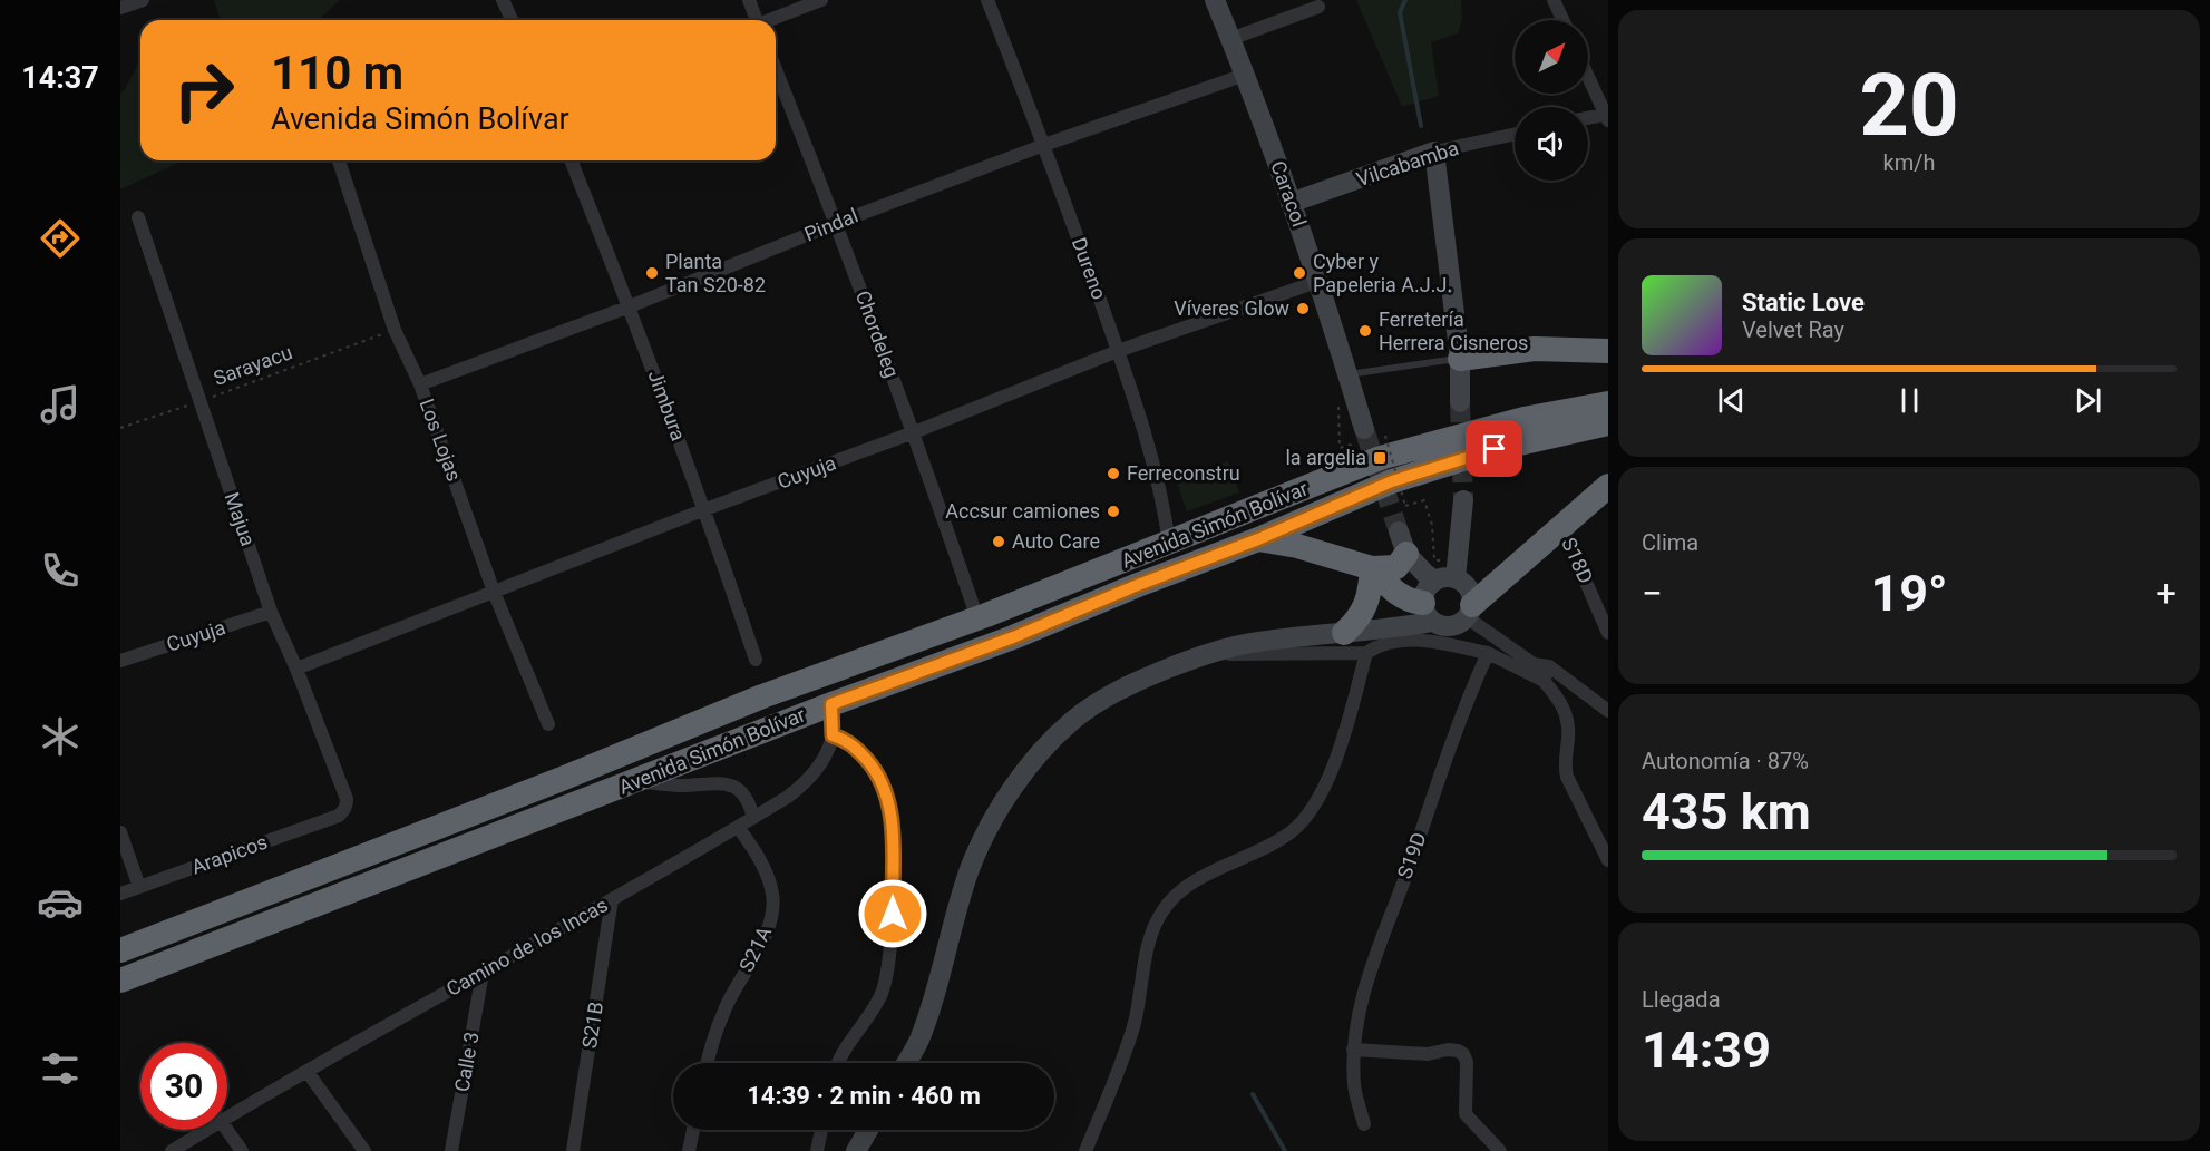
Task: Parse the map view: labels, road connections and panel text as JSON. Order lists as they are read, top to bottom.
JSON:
{
  "streets": {
    "highway": ["Avenida Simón Bolívar"],
    "street": [
      "Vilcabamba",
      "Caracol",
      "Pindal",
      "Dureno",
      "Chordeleg",
      "Jimbura",
      "Los Lojas",
      "Cuyuja",
      "Majua",
      "S18D",
      "Arapicos",
      "S19D",
      "Camino de los Incas",
      "S21A",
      "S21B",
      "Calle 3"
    ],
    "path": ["Sarayacu"]
  },
  "crossings": [
    ["Vilcabamba", "Caracol"],
    ["Caracol", "Pindal"],
    ["Caracol", "Cuyuja"],
    ["Pindal", "Dureno"],
    ["Pindal", "Chordeleg"],
    ["Pindal", "Jimbura"],
    ["Pindal", "Los Lojas"],
    ["Dureno", "Cuyuja"],
    ["Dureno", "Avenida Simón Bolívar"],
    ["Chordeleg", "Cuyuja"],
    ["Chordeleg", "Avenida Simón Bolívar"],
    ["Sarayacu", "Los Lojas"],
    ["Sarayacu", "Majua"],
    ["Jimbura", "Cuyuja"],
    ["Los Lojas", "Cuyuja"],
    ["Cuyuja", "Majua"],
    ["Majua", "Arapicos"],
    ["Avenida Simón Bolívar", "Camino de los Incas"],
    ["Camino de los Incas", "S21A"],
    ["Camino de los Incas", "S21B"],
    ["Camino de los Incas", "Calle 3"]
  ],
  "places": {
    "other": [
      "Planta Tan S20-82",
      "Cyber y Papeleria A.J.J.",
      "Víveres Glow",
      "Ferretería Herrera Cisneros",
      "Ferreconstru",
      "Accsur camiones",
      "Auto Care"
    ],
    "transit": ["la argelia"]
  },
  "north": "top right",
  "page": {
    "tabs": "14:37",
    "tile": [
      ["20", "km/h"],
      "Clima",
      ["Autonomía · 87%", "435 km"],
      ["Llegada", "14:39"]
    ],
    "turn": ["110 m", "Avenida Simón Bolívar"],
    "song": ["Static Love", "Velvet Ray"],
    "heat": ["−", "19°", "+"],
    "limit": "30",
    "trip": "14:39 · 2 min · 460 m"
  }
}
